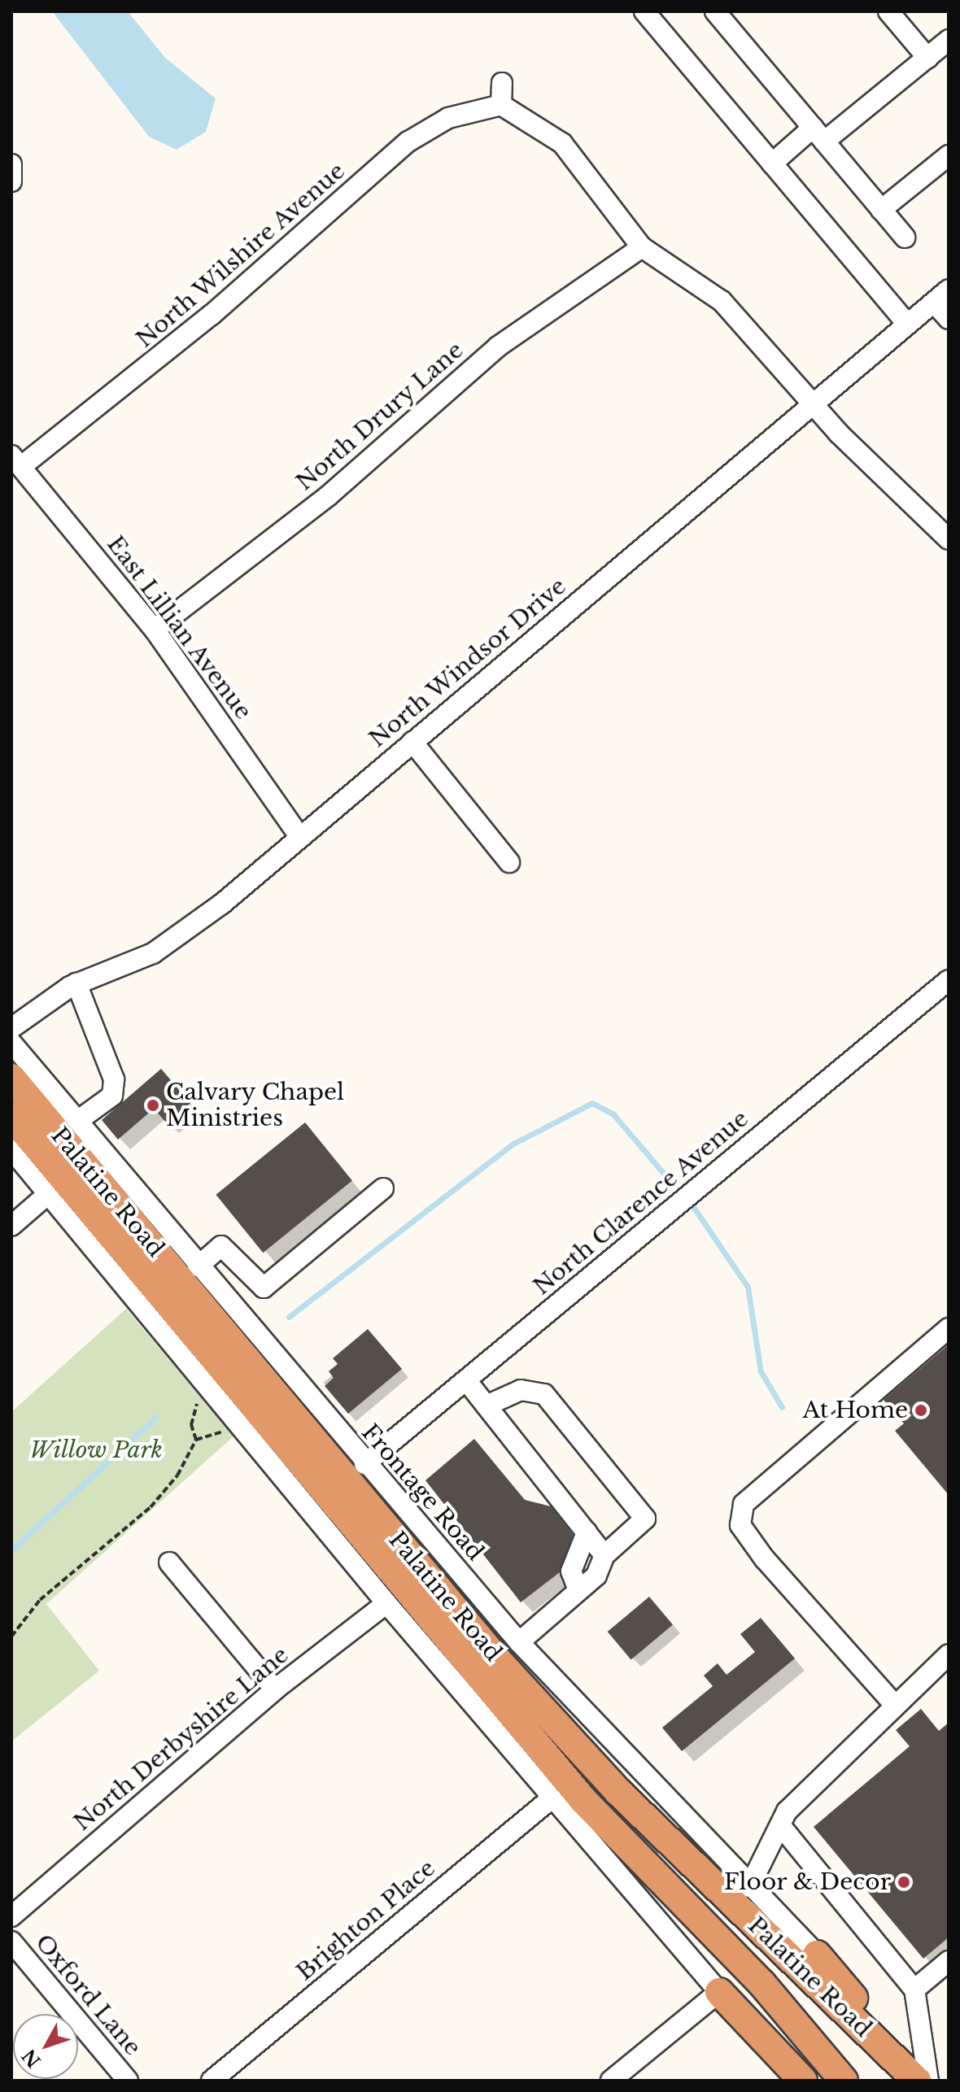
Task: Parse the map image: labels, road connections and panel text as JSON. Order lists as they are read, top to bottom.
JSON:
{
  "streets": {
    "highway": ["Palatine Road"],
    "street": [
      "North Wilshire Avenue",
      "North Drury Lane",
      "East Lillian Avenue",
      "North Windsor Drive",
      "North Clarence Avenue",
      "Frontage Road",
      "North Derbyshire Lane",
      "Brighton Place",
      "Oxford Lane"
    ]
  },
  "crossings": [
    ["North Wilshire Avenue", "East Lillian Avenue"],
    ["North Drury Lane", "East Lillian Avenue"],
    ["East Lillian Avenue", "North Windsor Drive"],
    ["North Clarence Avenue", "Frontage Road"]
  ],
  "parks": ["Willow Park"],
  "places": ["Calvary Chapel Ministries", "At Home", "Floor & Decor"],
  "north": "bottom left"
}
